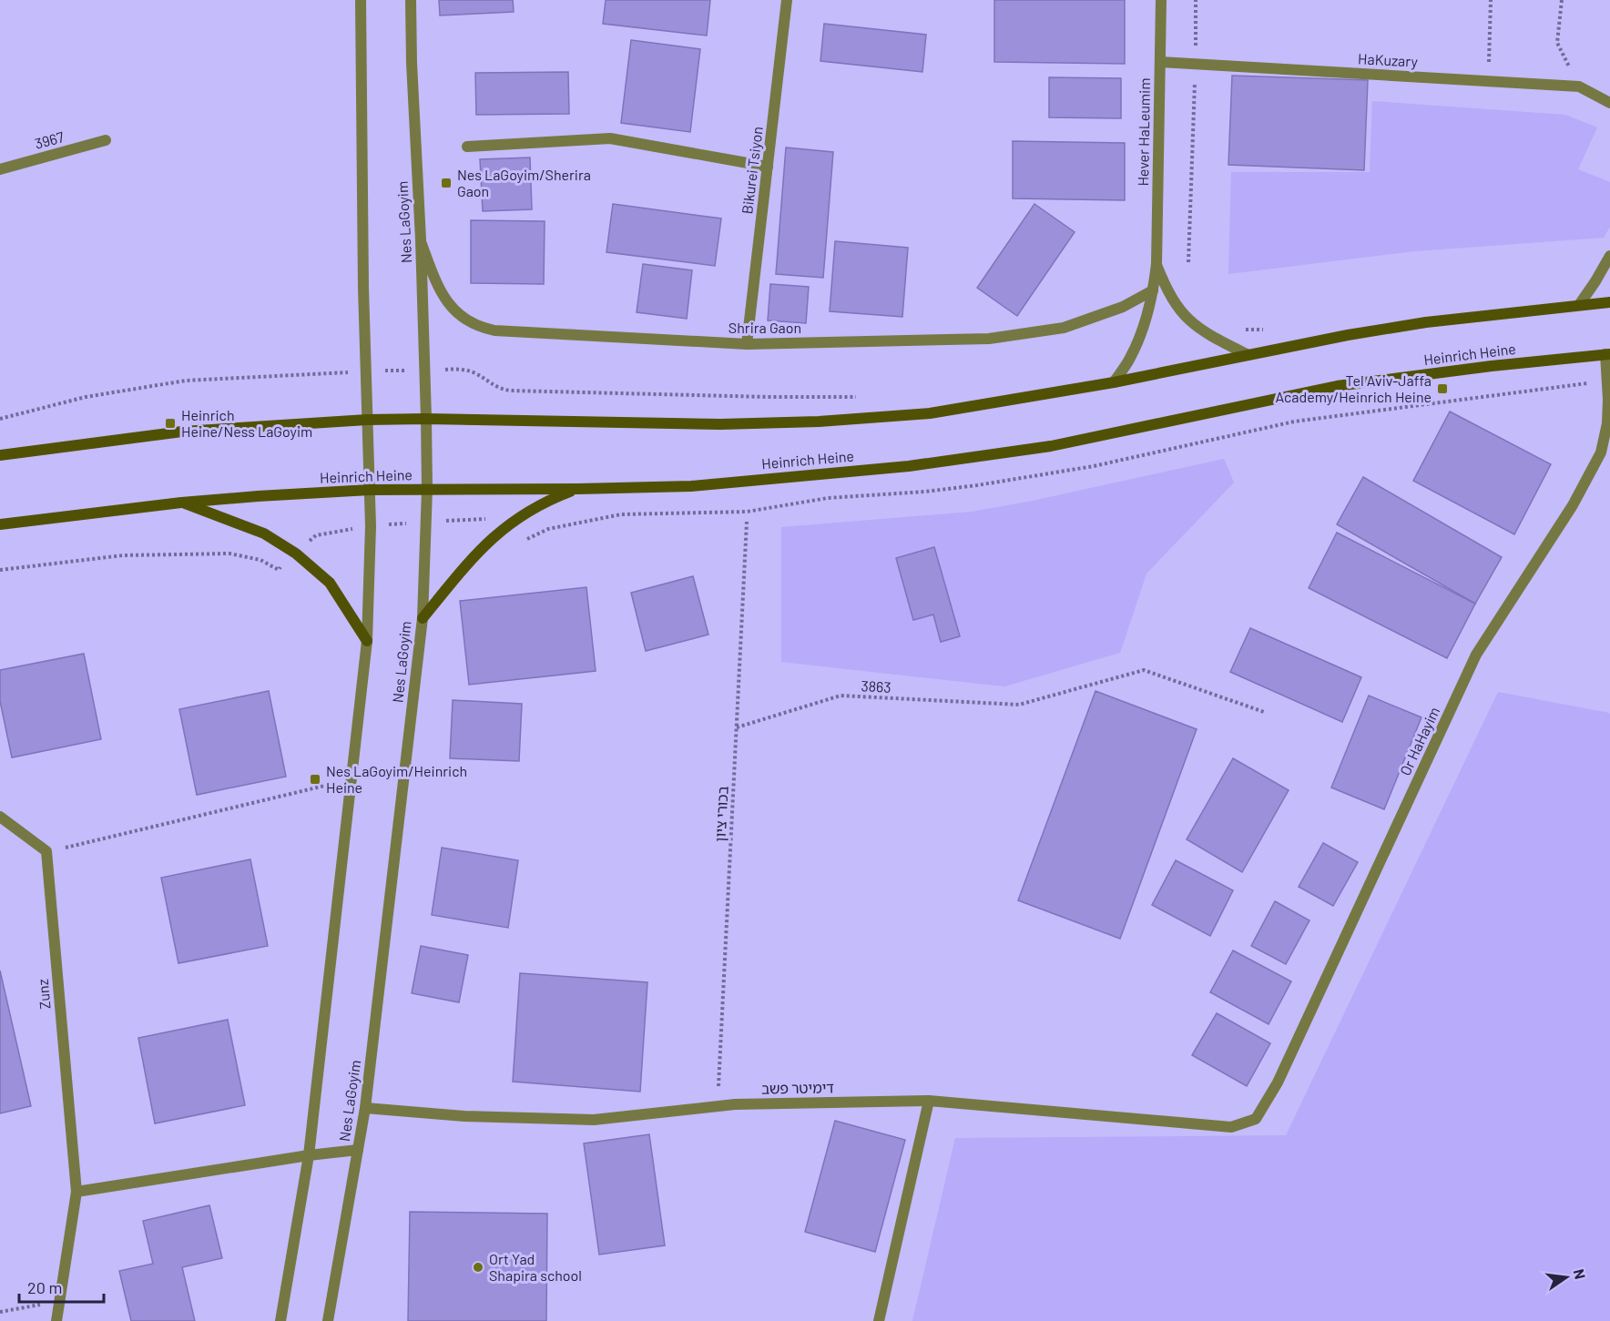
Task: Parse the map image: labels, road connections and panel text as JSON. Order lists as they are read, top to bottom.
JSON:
{
  "streets": {
    "main road": ["Heinrich Heine"],
    "street": [
      "HaKuzary",
      "Hever HaLeumim",
      "3967",
      "Bikurei Tsiyon",
      "Nes LaGoyim",
      "Shrira Gaon",
      "Or HaHayim",
      "Zunz",
      "דימיטר פשב"
    ],
    "path": ["3863", "בכורי ציון"]
  },
  "crossings": [
    ["HaKuzary", "Hever HaLeumim"],
    ["Hever HaLeumim", "Shrira Gaon"],
    ["Bikurei Tsiyon", "Shrira Gaon"],
    ["Nes LaGoyim", "Shrira Gaon"],
    ["Nes LaGoyim", "Heinrich Heine"],
    ["Nes LaGoyim", "דימיטר פשב"],
    ["Heinrich Heine", "Or HaHayim"],
    ["3863", "בכורי ציון"],
    ["Or HaHayim", "דימיטר פשב"],
    ["בכורי ציון", "דימיטר פשב"]
  ],
  "places": {
    "transit": [
      "Nes LaGoyim/Sherira Gaon",
      "Tel Aviv-Jaffa Academy/Heinrich Heine",
      "Heinrich Heine/Ness LaGoyim",
      "Nes LaGoyim/Heinrich Heine"
    ],
    "other": ["Ort Yad Shapira school"]
  },
  "scale_bar": "20 m",
  "north": "right"
}
